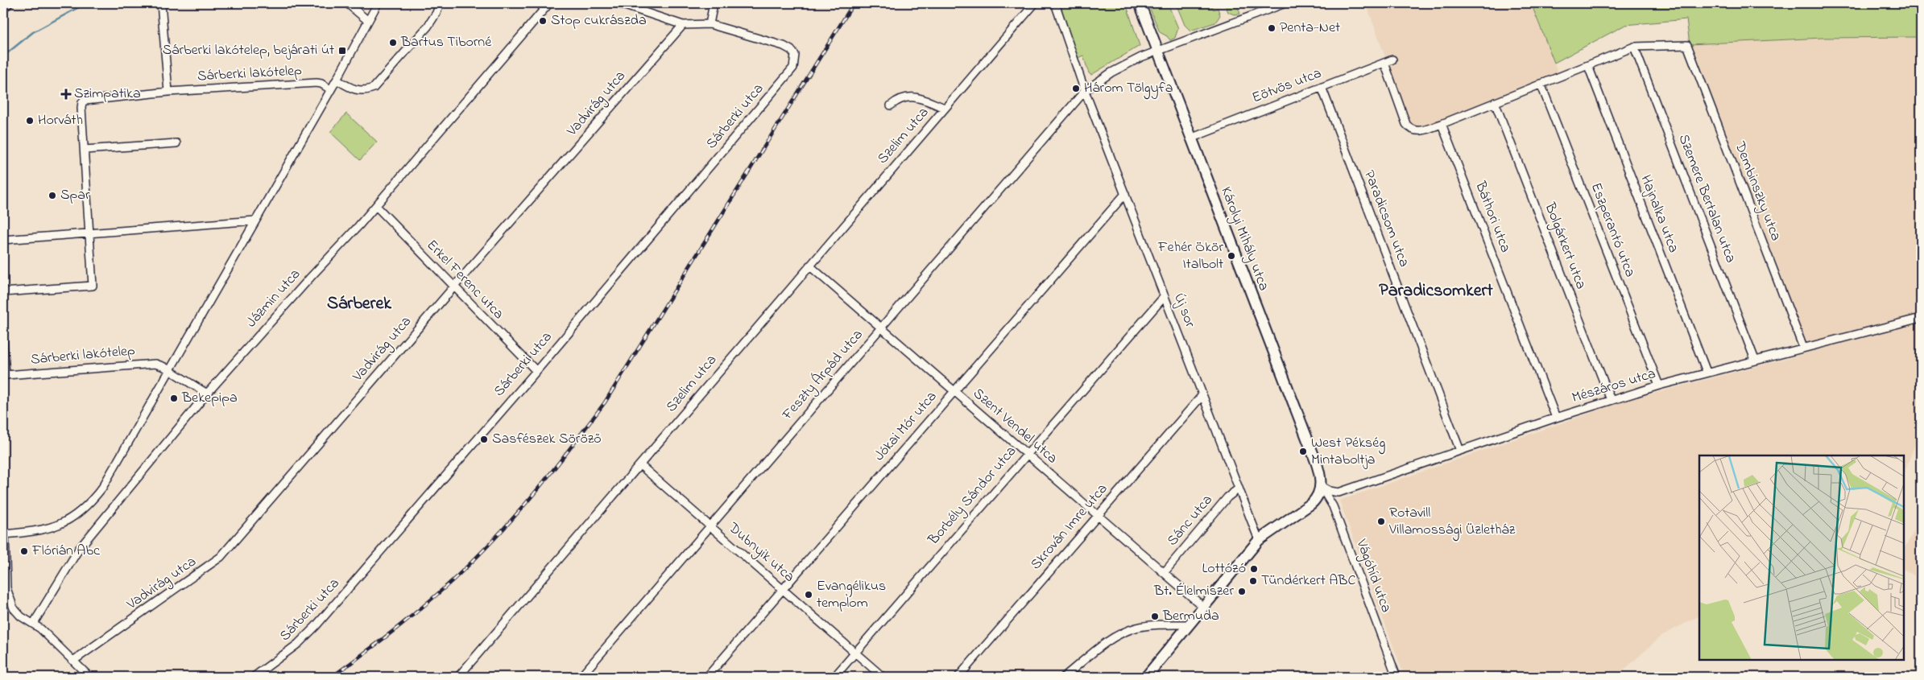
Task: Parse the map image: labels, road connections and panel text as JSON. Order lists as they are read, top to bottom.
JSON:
{
  "streets": {
    "street": [
      "Sárberki lakótelep",
      "Eötvös utca",
      "Vadvirág utca",
      "Sárberki utca",
      "Szelim utca",
      "Dembinszky utca",
      "Szemere Bertalan utca",
      "Hajnalka utca",
      "Báthori utca",
      "Paradicsom utca",
      "Eszperantó utca",
      "Károlyi Mihály utca",
      "Bolgárkert utca",
      "Erkel Ferenc utca",
      "Jázmin utca",
      "Új sor",
      "Feszty Árpád utca",
      "Mészáros utca",
      "Jókai Mór utca",
      "Szent Vendel utca",
      "Borbély Sándor utca",
      "Sánc utca",
      "Skrován Imre utca",
      "Dubnyik utca",
      "Vágóhíd utca"
    ]
  },
  "crossings": [
    ["Sárberki lakótelep", "Jázmin utca"],
    ["Eötvös utca", "Paradicsom utca"],
    ["Eötvös utca", "Károlyi Mihály utca"],
    ["Vadvirág utca", "Erkel Ferenc utca"],
    ["Sárberki utca", "Erkel Ferenc utca"],
    ["Szelim utca", "Szent Vendel utca"],
    ["Szelim utca", "Dubnyik utca"],
    ["Dembinszky utca", "Szemere Bertalan utca"],
    ["Dembinszky utca", "Mészáros utca"],
    ["Szemere Bertalan utca", "Mészáros utca"],
    ["Hajnalka utca", "Mészáros utca"],
    ["Báthori utca", "Mészáros utca"],
    ["Paradicsom utca", "Mészáros utca"],
    ["Eszperantó utca", "Mészáros utca"],
    ["Károlyi Mihály utca", "Feszty Árpád utca"],
    ["Károlyi Mihály utca", "Mészáros utca"],
    ["Károlyi Mihály utca", "Vágóhíd utca"],
    ["Bolgárkert utca", "Mészáros utca"],
    ["Erkel Ferenc utca", "Jázmin utca"],
    ["Új sor", "Feszty Árpád utca"],
    ["Új sor", "Jókai Mór utca"],
    ["Új sor", "Borbély Sándor utca"],
    ["Új sor", "Sánc utca"],
    ["Új sor", "Skrován Imre utca"],
    ["Feszty Árpád utca", "Szent Vendel utca"],
    ["Feszty Árpád utca", "Dubnyik utca"],
    ["Mészáros utca", "Vágóhíd utca"],
    ["Jókai Mór utca", "Szent Vendel utca"],
    ["Jókai Mór utca", "Dubnyik utca"],
    ["Szent Vendel utca", "Borbély Sándor utca"],
    ["Szent Vendel utca", "Sánc utca"],
    ["Szent Vendel utca", "Skrován Imre utca"],
    ["Borbély Sándor utca", "Dubnyik utca"]
  ],
  "districts": ["Paradicsomkert", "Sárberek"],
  "places": {
    "other": [
      "Stop cukrászda",
      "Penta-Net",
      "Bartus Tiborné",
      "Három Tölgyfa",
      "Horváth",
      "Spar",
      "Fehér Ökör Italbolt",
      "Bekepipa",
      "Sasfészek Söröző",
      "West Pékség Mintaboltja",
      "Rotavill Villamossági Üzletház",
      "Flórián Abc",
      "Lottózó",
      "Tündérkert ABC",
      "Bt. Élelmiszer",
      "Evangélikus templom",
      "Bermuda"
    ],
    "transit": ["Sárberki lakótelep, bejárati út"],
    "health": ["Szimpatika"]
  }
}
